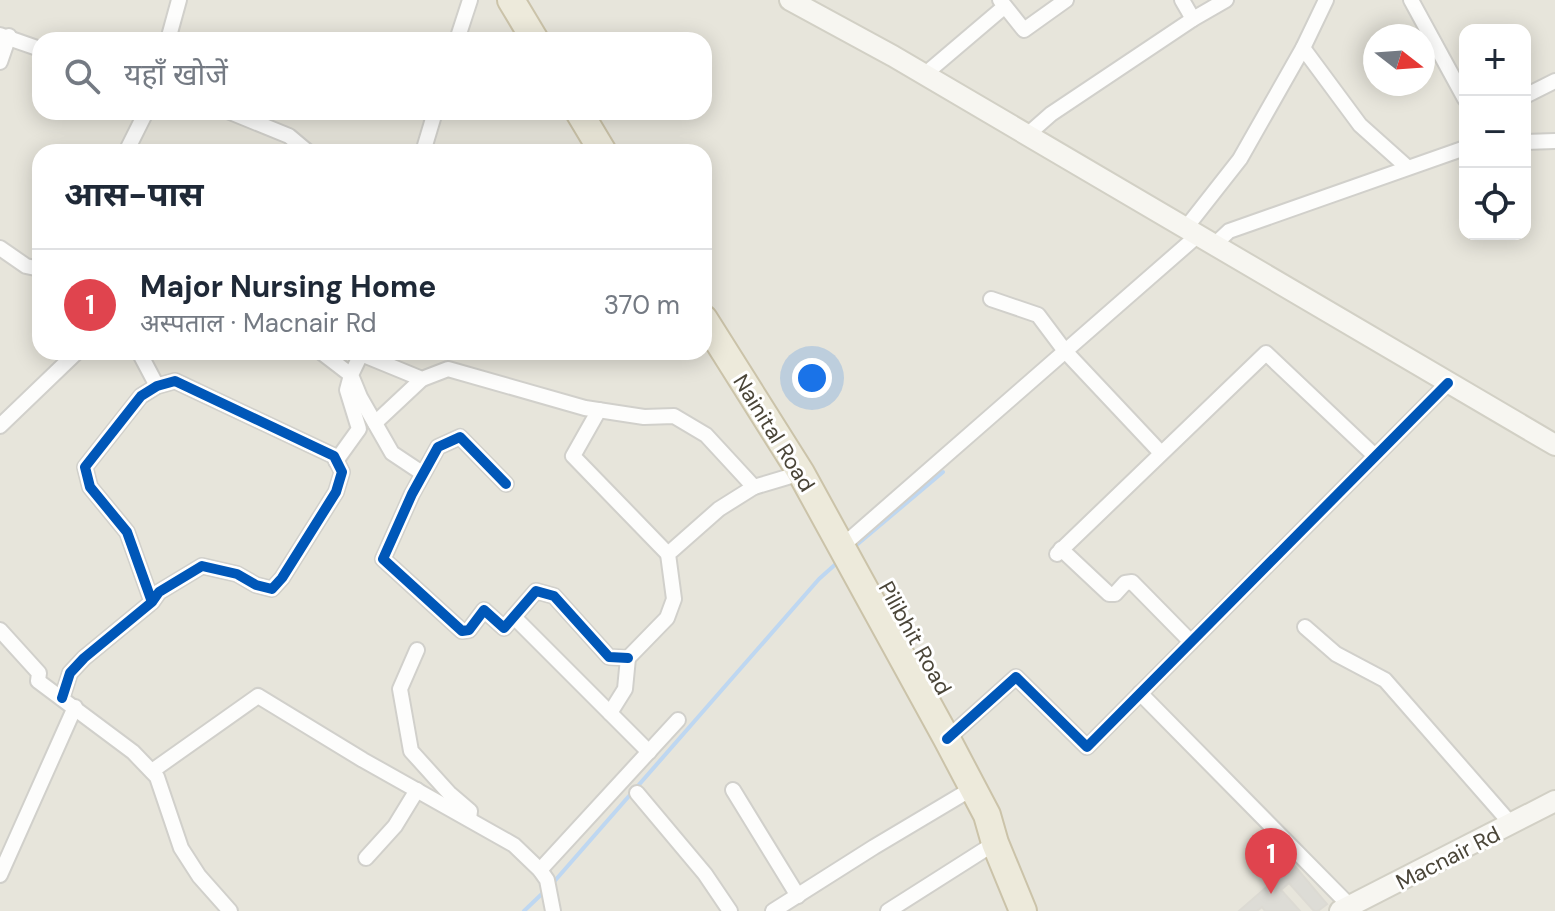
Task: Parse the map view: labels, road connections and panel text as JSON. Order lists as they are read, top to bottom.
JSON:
{
  "streets": {
    "highway": ["Nainital Road", "Pilibhit Road"],
    "main road": ["Macnair Rd"]
  },
  "crossings": [
    ["Nainital Road", "Pilibhit Road"]
  ],
  "north": "right",
  "page": {
    "map_buttons": ["+", "−"],
    "search": "यहाँ खोजें",
    "heading": "आस-पास",
    "list": [
      {
        "mark": "1",
        "name": "Major Nursing Home",
        "note": "अस्पताल · Macnair Rd",
        "value": "370 m"
      }
    ],
    "pins": "1"
  }
}
